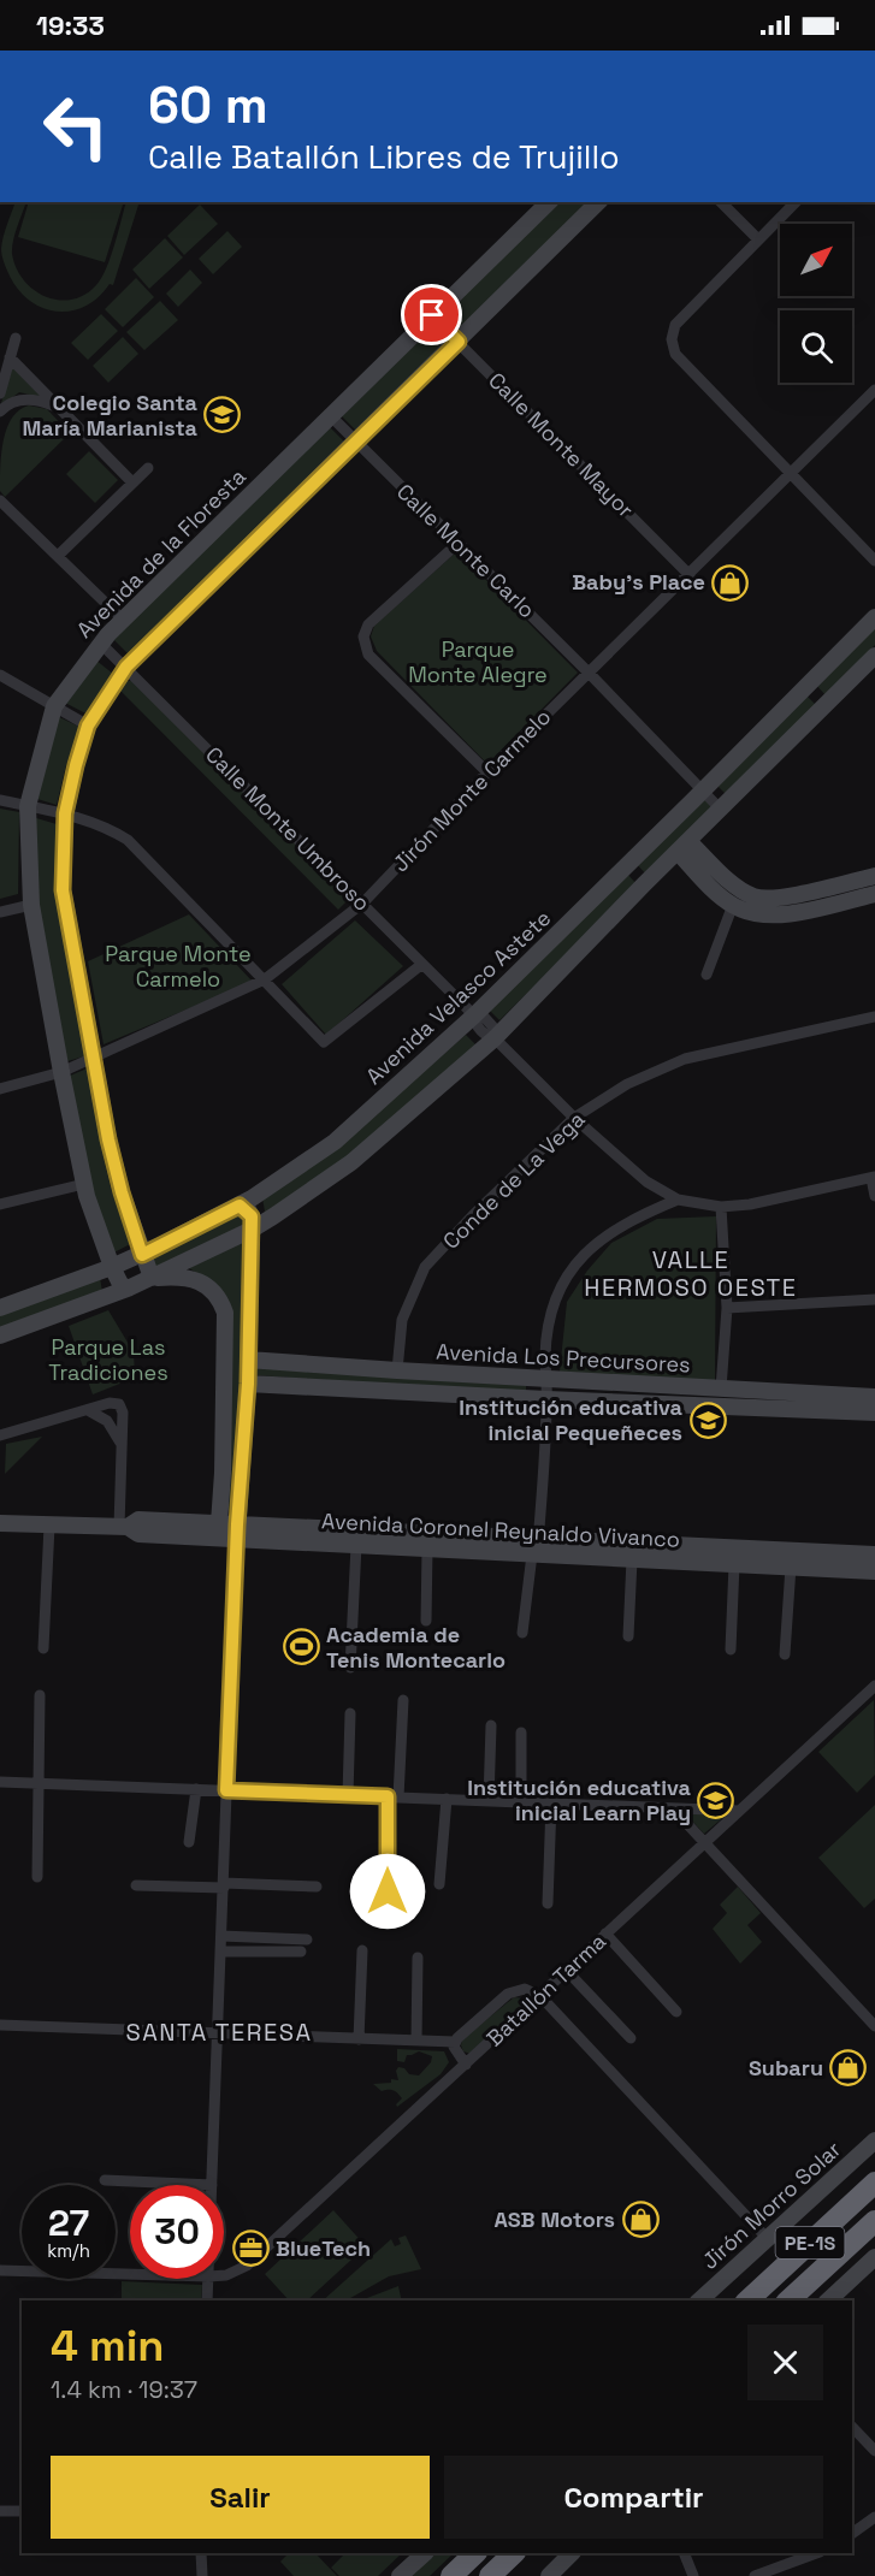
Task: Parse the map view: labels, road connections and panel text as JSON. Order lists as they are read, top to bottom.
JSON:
{
  "streets": {
    "highway": ["PE-1S"],
    "street": [
      "Calle Monte Mayor",
      "Calle Monte Carlo",
      "Avenida de la Floresta",
      "Jirón Monte Carmelo",
      "Calle Monte Umbroso",
      "Avenida Velasco Astete",
      "Conde de La Vega",
      "Avenida Los Precursores",
      "Avenida Coronel Reynaldo Vivanco",
      "Batallón Tarma",
      "Jirón Morro Solar"
    ]
  },
  "crossings": [
    ["Calle Monte Mayor", "Avenida de la Floresta"],
    ["Calle Monte Mayor", "Jirón Monte Carmelo"],
    ["Calle Monte Carlo", "Avenida de la Floresta"],
    ["Calle Monte Carlo", "Jirón Monte Carmelo"],
    ["Calle Monte Carlo", "Avenida Velasco Astete"],
    ["Avenida de la Floresta", "Jirón Monte Carmelo"],
    ["Avenida de la Floresta", "Calle Monte Umbroso"],
    ["Avenida de la Floresta", "Avenida Velasco Astete"],
    ["Jirón Monte Carmelo", "Calle Monte Umbroso"],
    ["Calle Monte Umbroso", "Avenida Velasco Astete"],
    ["Calle Monte Umbroso", "Conde de La Vega"],
    ["Conde de La Vega", "Avenida Los Precursores"]
  ],
  "districts": ["VALLE HERMOSO OESTE", "SANTA TERESA"],
  "parks": ["Parque Monte Alegre", "Parque Monte Carmelo", "Parque Las Tradiciones"],
  "places": {
    "school or university": ["Colegio Santa María Marianista", "Institución educativa inicial Pequeñeces", "Institución educativa inicial Learn Play"],
    "shop": ["Baby's Place", "Subaru", "ASB Motors"],
    "sports": ["Academia de Tenis Montecarlo"],
    "office": ["BlueTech"]
  },
  "north": "top right",
  "page": {
    "status": "19:33",
    "turn": ["60 m", "Calle Batallón Libres de Trujillo"],
    "speed": "27 km/h",
    "limit": "30",
    "heading": ["4 min", "1.4 km · 19:37"],
    "buttons": ["Salir", "Compartir"]
  }
}
